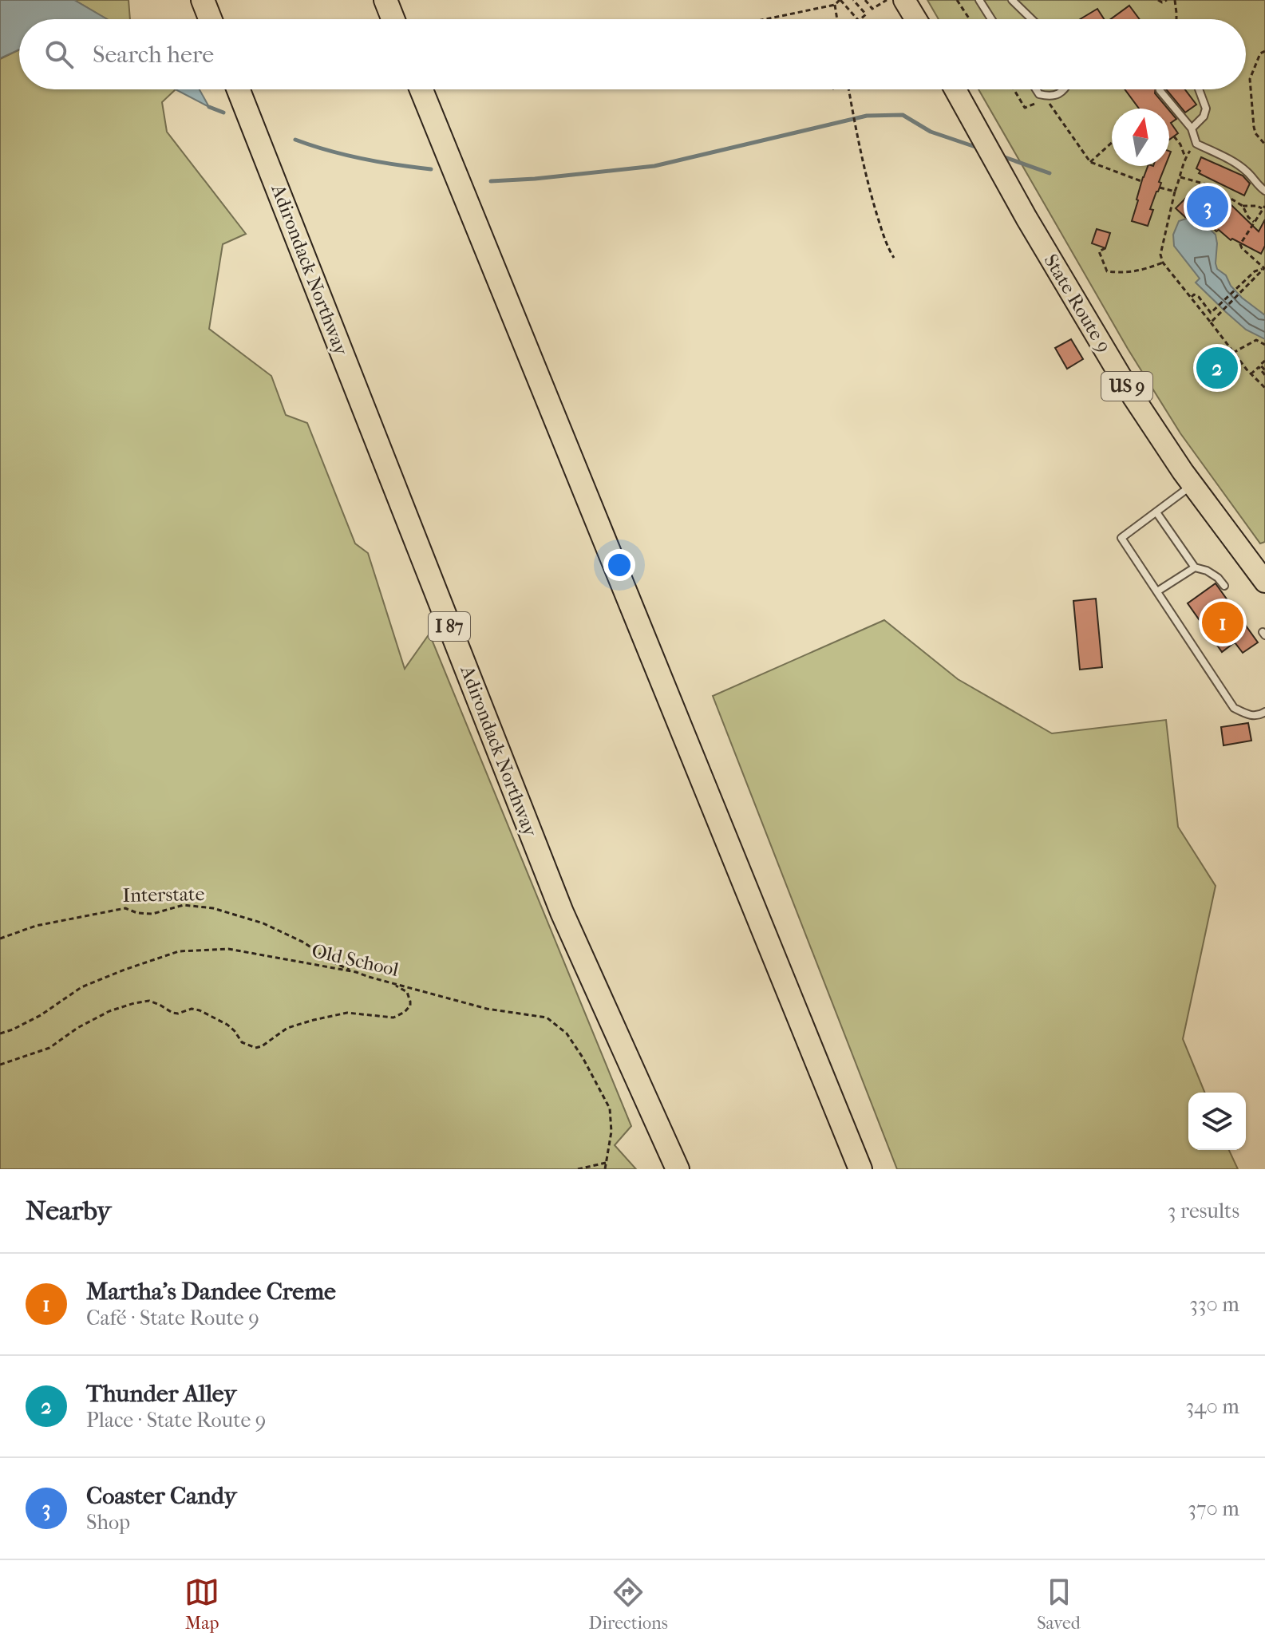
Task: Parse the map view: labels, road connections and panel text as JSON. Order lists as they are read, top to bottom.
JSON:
{
  "streets": {
    "highway": ["Adirondack Northway", "I 87"],
    "main road": ["State Route 9", "US 9"],
    "path": ["Interstate", "Old School"]
  },
  "crossings": [
    ["Interstate", "Old School"]
  ],
  "north": "top",
  "page": {
    "search": "Search here",
    "pins": ["3", "2", "1"],
    "heading": ["Nearby", "3 results"],
    "list": [
      {
        "mark": "1",
        "name": "Martha's Dandee Creme",
        "note": "Café · State Route 9",
        "value": "330 m"
      },
      {
        "mark": "2",
        "name": "Thunder Alley",
        "note": "Place · State Route 9",
        "value": "340 m"
      },
      {
        "mark": "3",
        "name": "Coaster Candy",
        "note": "Shop",
        "value": "370 m"
      }
    ],
    "nav": ["Map", "Directions", "Saved"]
  }
}
